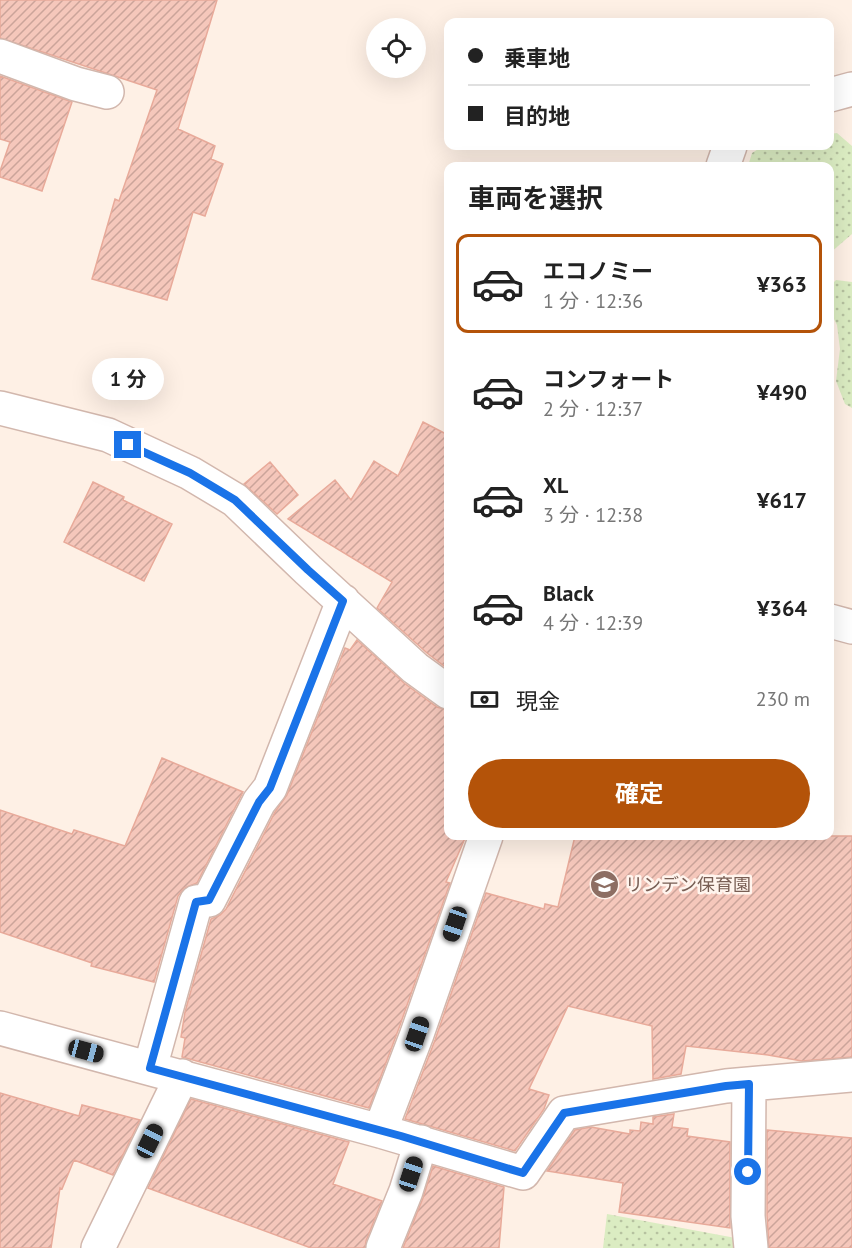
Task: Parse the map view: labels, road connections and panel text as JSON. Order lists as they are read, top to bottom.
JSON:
{
  "places": {
    "school or university": ["リンデン保育園"]
  },
  "page": {
    "banner": ["乗車地", "目的地"],
    "heading": "車両を選択",
    "list": [
      {
        "name": "エコノミー",
        "note": "1 分 · 12:36",
        "value": "¥363"
      },
      {
        "name": "コンフォート",
        "note": "2 分 · 12:37",
        "value": "¥490"
      },
      {
        "name": "XL",
        "note": "3 分 · 12:38",
        "value": "¥617"
      },
      {
        "name": "Black",
        "note": "4 分 · 12:39",
        "value": "¥364"
      }
    ],
    "bubble": "1 分",
    "pay": ["現金", "230 m"],
    "buttons": "確定"
  }
}
